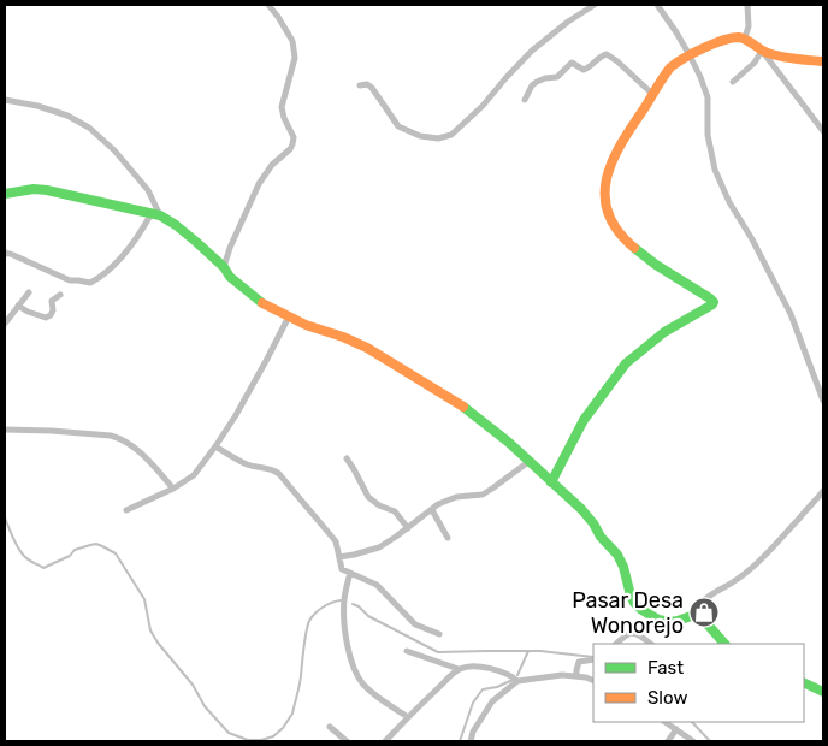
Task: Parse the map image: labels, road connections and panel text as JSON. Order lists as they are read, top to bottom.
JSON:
{
  "places": {
    "shop": ["Pasar Desa Wonorejo"]
  },
  "legend": ["Fast", "Slow"]
}
